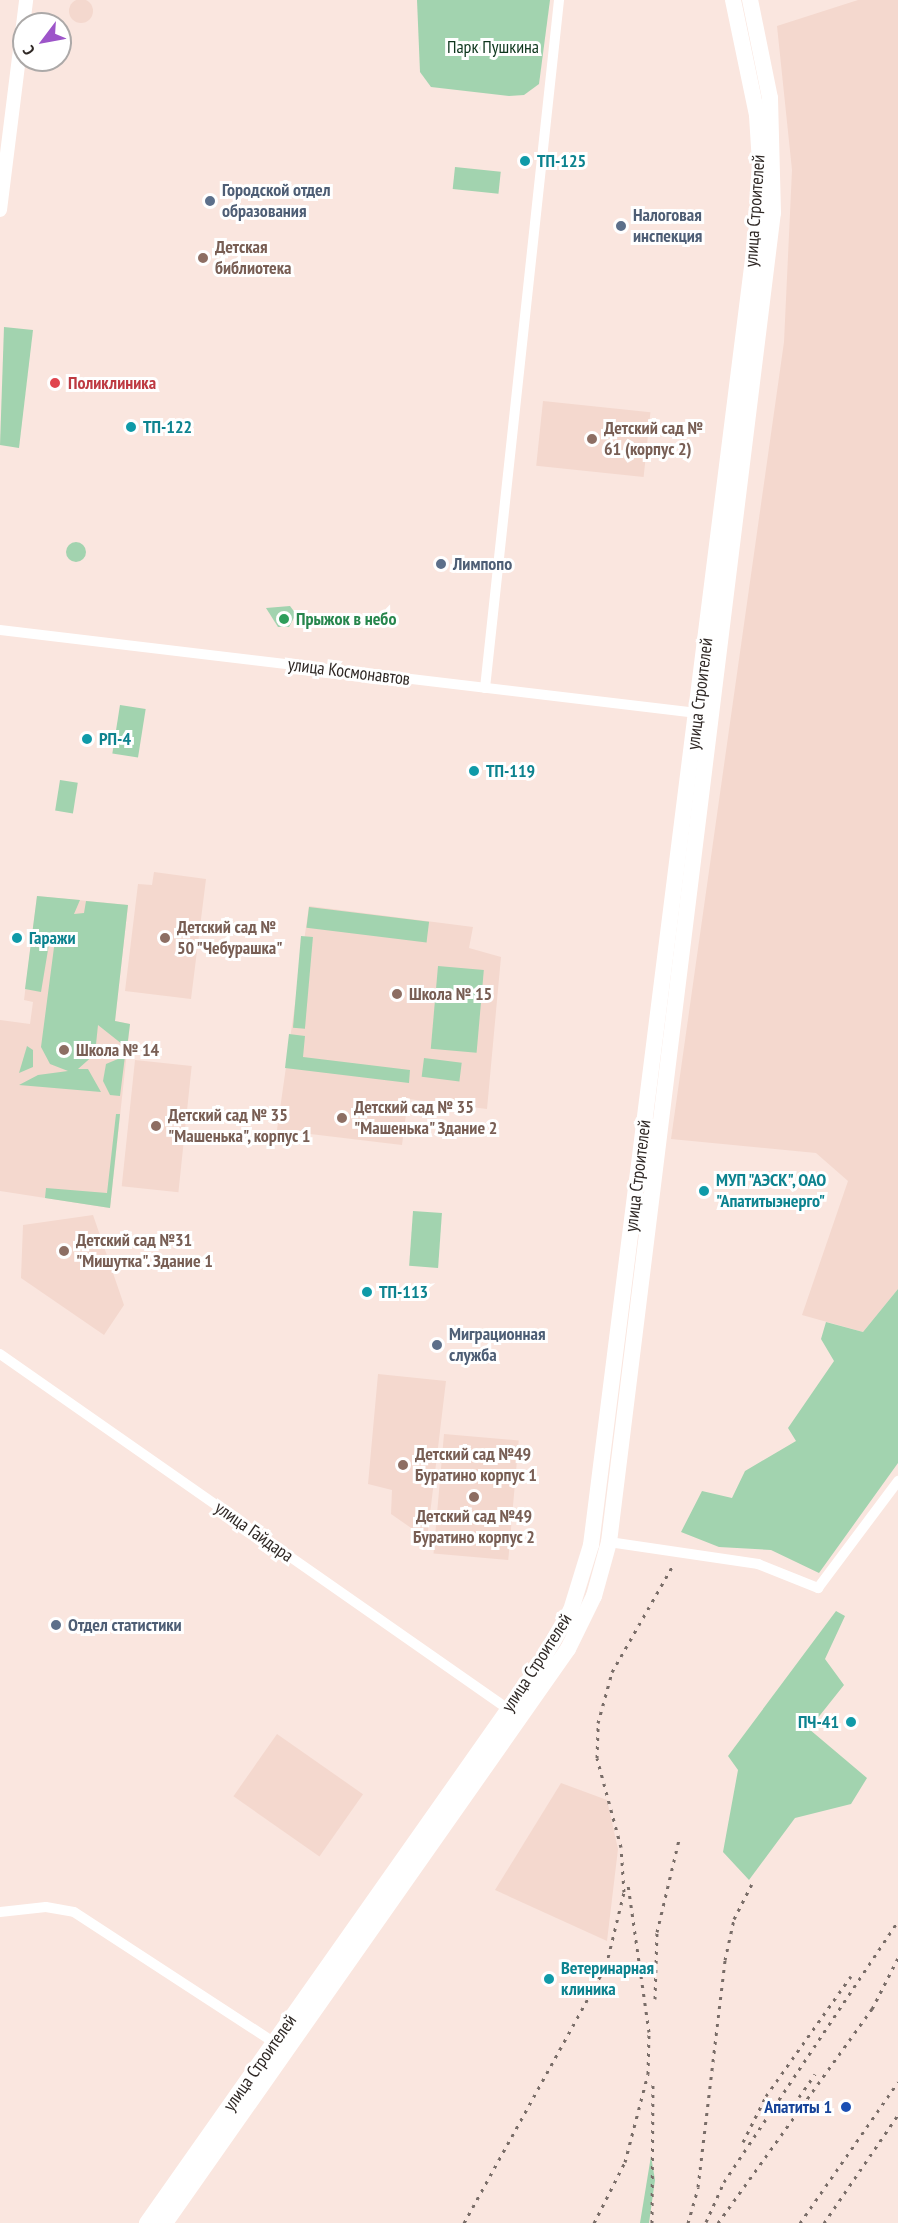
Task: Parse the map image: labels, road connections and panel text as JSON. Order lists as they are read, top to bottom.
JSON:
{
  "streets": {
    "main road": ["улица Строителей"],
    "street": ["улица Космонавтов", "улица Гайдара"]
  },
  "crossings": [
    ["улица Строителей", "улица Космонавтов"],
    ["улица Строителей", "улица Гайдара"]
  ],
  "parks": ["Парк Пушкина"],
  "places": [
    "ТП-125",
    "Городской отдел образования",
    "Налоговая инспекция",
    "Детская библиотека",
    "Поликлиника",
    "ТП-122",
    "Детский сад № 61 (корпус 2)",
    "Лимпопо",
    "Прыжок в небо",
    "РП-4",
    "ТП-119",
    "Гаражи",
    "Детский сад № 50 \"Чебурашка\"",
    "Школа № 15",
    "Школа № 14",
    "Детский сад № 35 \"Машенька\" Здание 2",
    "Детский сад № 35 \"Машенька\", корпус 1",
    "МУП \"АЭСК\", ОАО \"Апатитыэнерго\"",
    "Детский сад №31 \"Мишутка\". Здание 1",
    "ТП-113",
    "Миграционная служба",
    "Детский сад №49 Буратино корпус 1",
    "Детский сад №49 Буратино корпус 2",
    "Отдел статистики",
    "ПЧ-41",
    "Ветеринарная клиника",
    "Апатиты 1"
  ],
  "north": "bottom left"
}
